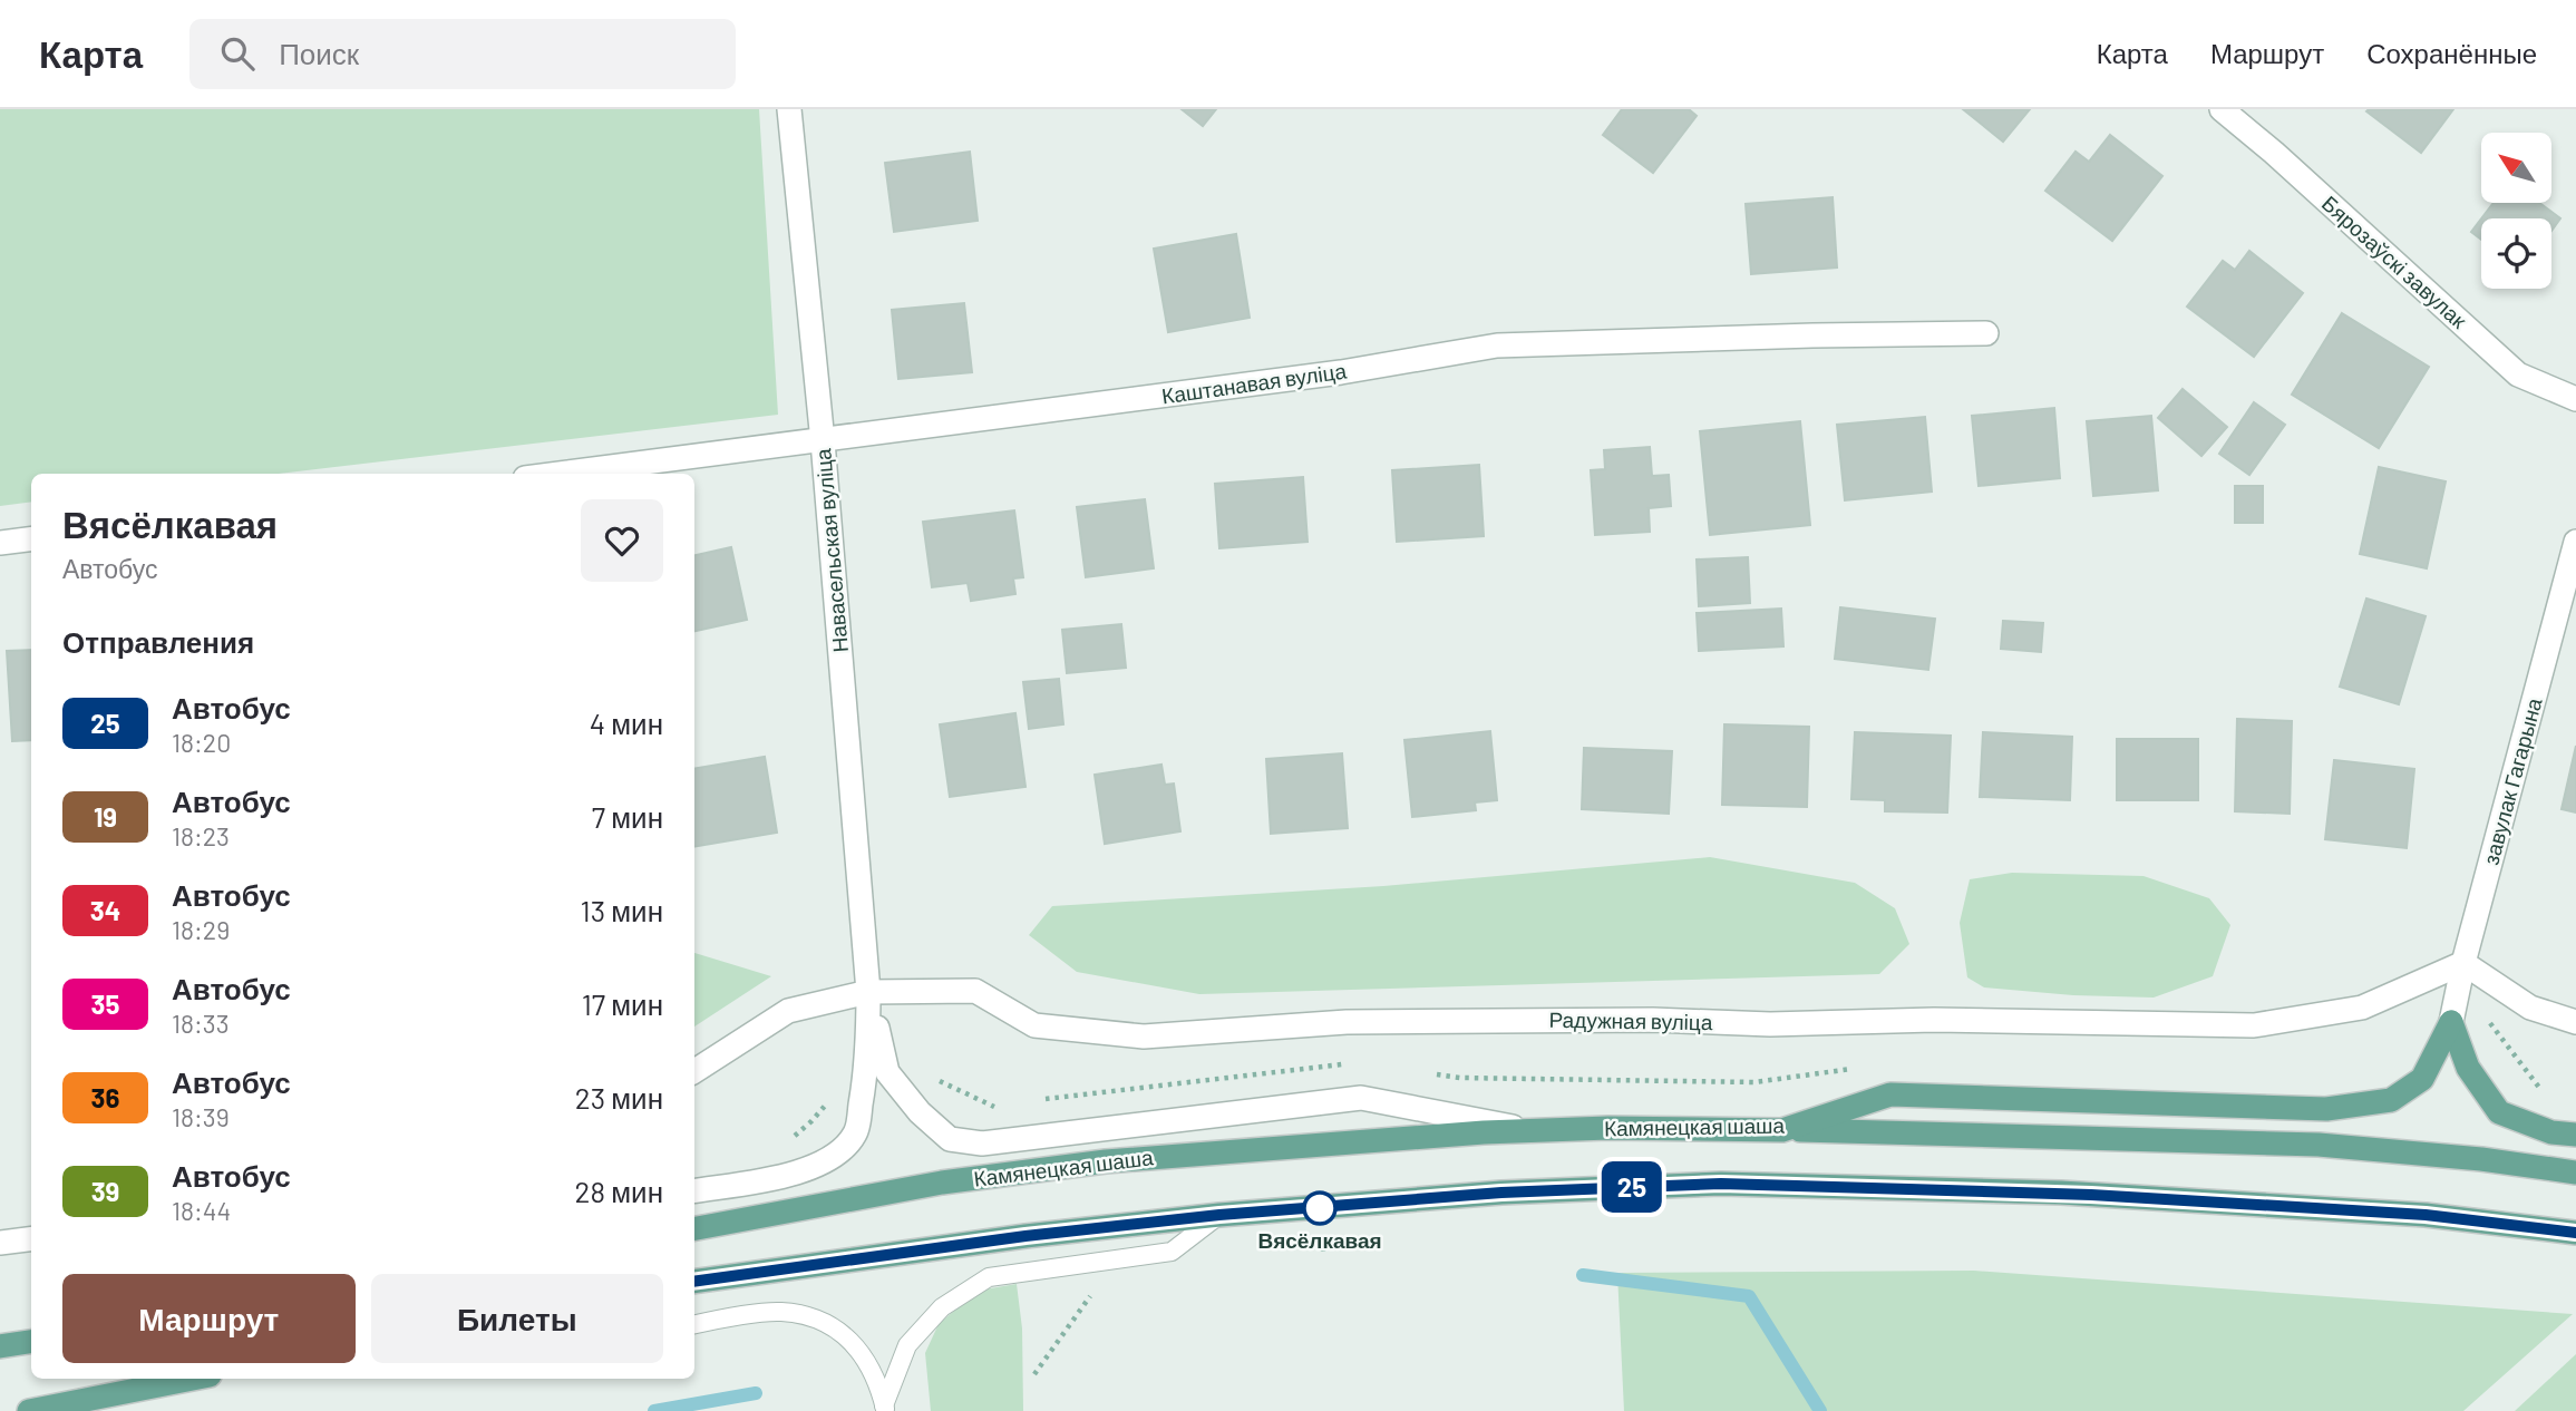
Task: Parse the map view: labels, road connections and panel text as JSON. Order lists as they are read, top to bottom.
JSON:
{
  "streets": {
    "main road": ["Камянецкая шаша"],
    "street": [
      "Бярозаўскі завулак",
      "Каштанавая вуліца",
      "Навасельская вуліца",
      "завулак Гагарына",
      "Радужная вуліца"
    ]
  },
  "crossings": [
    ["Каштанавая вуліца", "Навасельская вуліца"],
    ["Навасельская вуліца", "Радужная вуліца"],
    ["завулак Гагарына", "Радужная вуліца"],
    ["завулак Гагарына", "Камянецкая шаша"]
  ],
  "places": ["Вясёлкавая"],
  "lines": ["bus line 25"],
  "north": "top left",
  "page": {
    "header": "Карта",
    "search": "Поиск",
    "nav": ["Карта", "Маршрут", "Сохранённые"],
    "on_map": "25",
    "heading": [
      ["Вясёлкавая", "Автобус"],
      "Отправления"
    ],
    "list": [
      {
        "mark": "25",
        "name": "Автобус",
        "note": "18:20",
        "value": "4 мин"
      },
      {
        "mark": "19",
        "name": "Автобус",
        "note": "18:23",
        "value": "7 мин"
      },
      {
        "mark": "34",
        "name": "Автобус",
        "note": "18:29",
        "value": "13 мин"
      },
      {
        "mark": "35",
        "name": "Автобус",
        "note": "18:33",
        "value": "17 мин"
      },
      {
        "mark": "36",
        "name": "Автобус",
        "note": "18:39",
        "value": "23 мин"
      },
      {
        "mark": "39",
        "name": "Автобус",
        "note": "18:44",
        "value": "28 мин"
      }
    ],
    "buttons": ["Маршрут", "Билеты"]
  }
}
